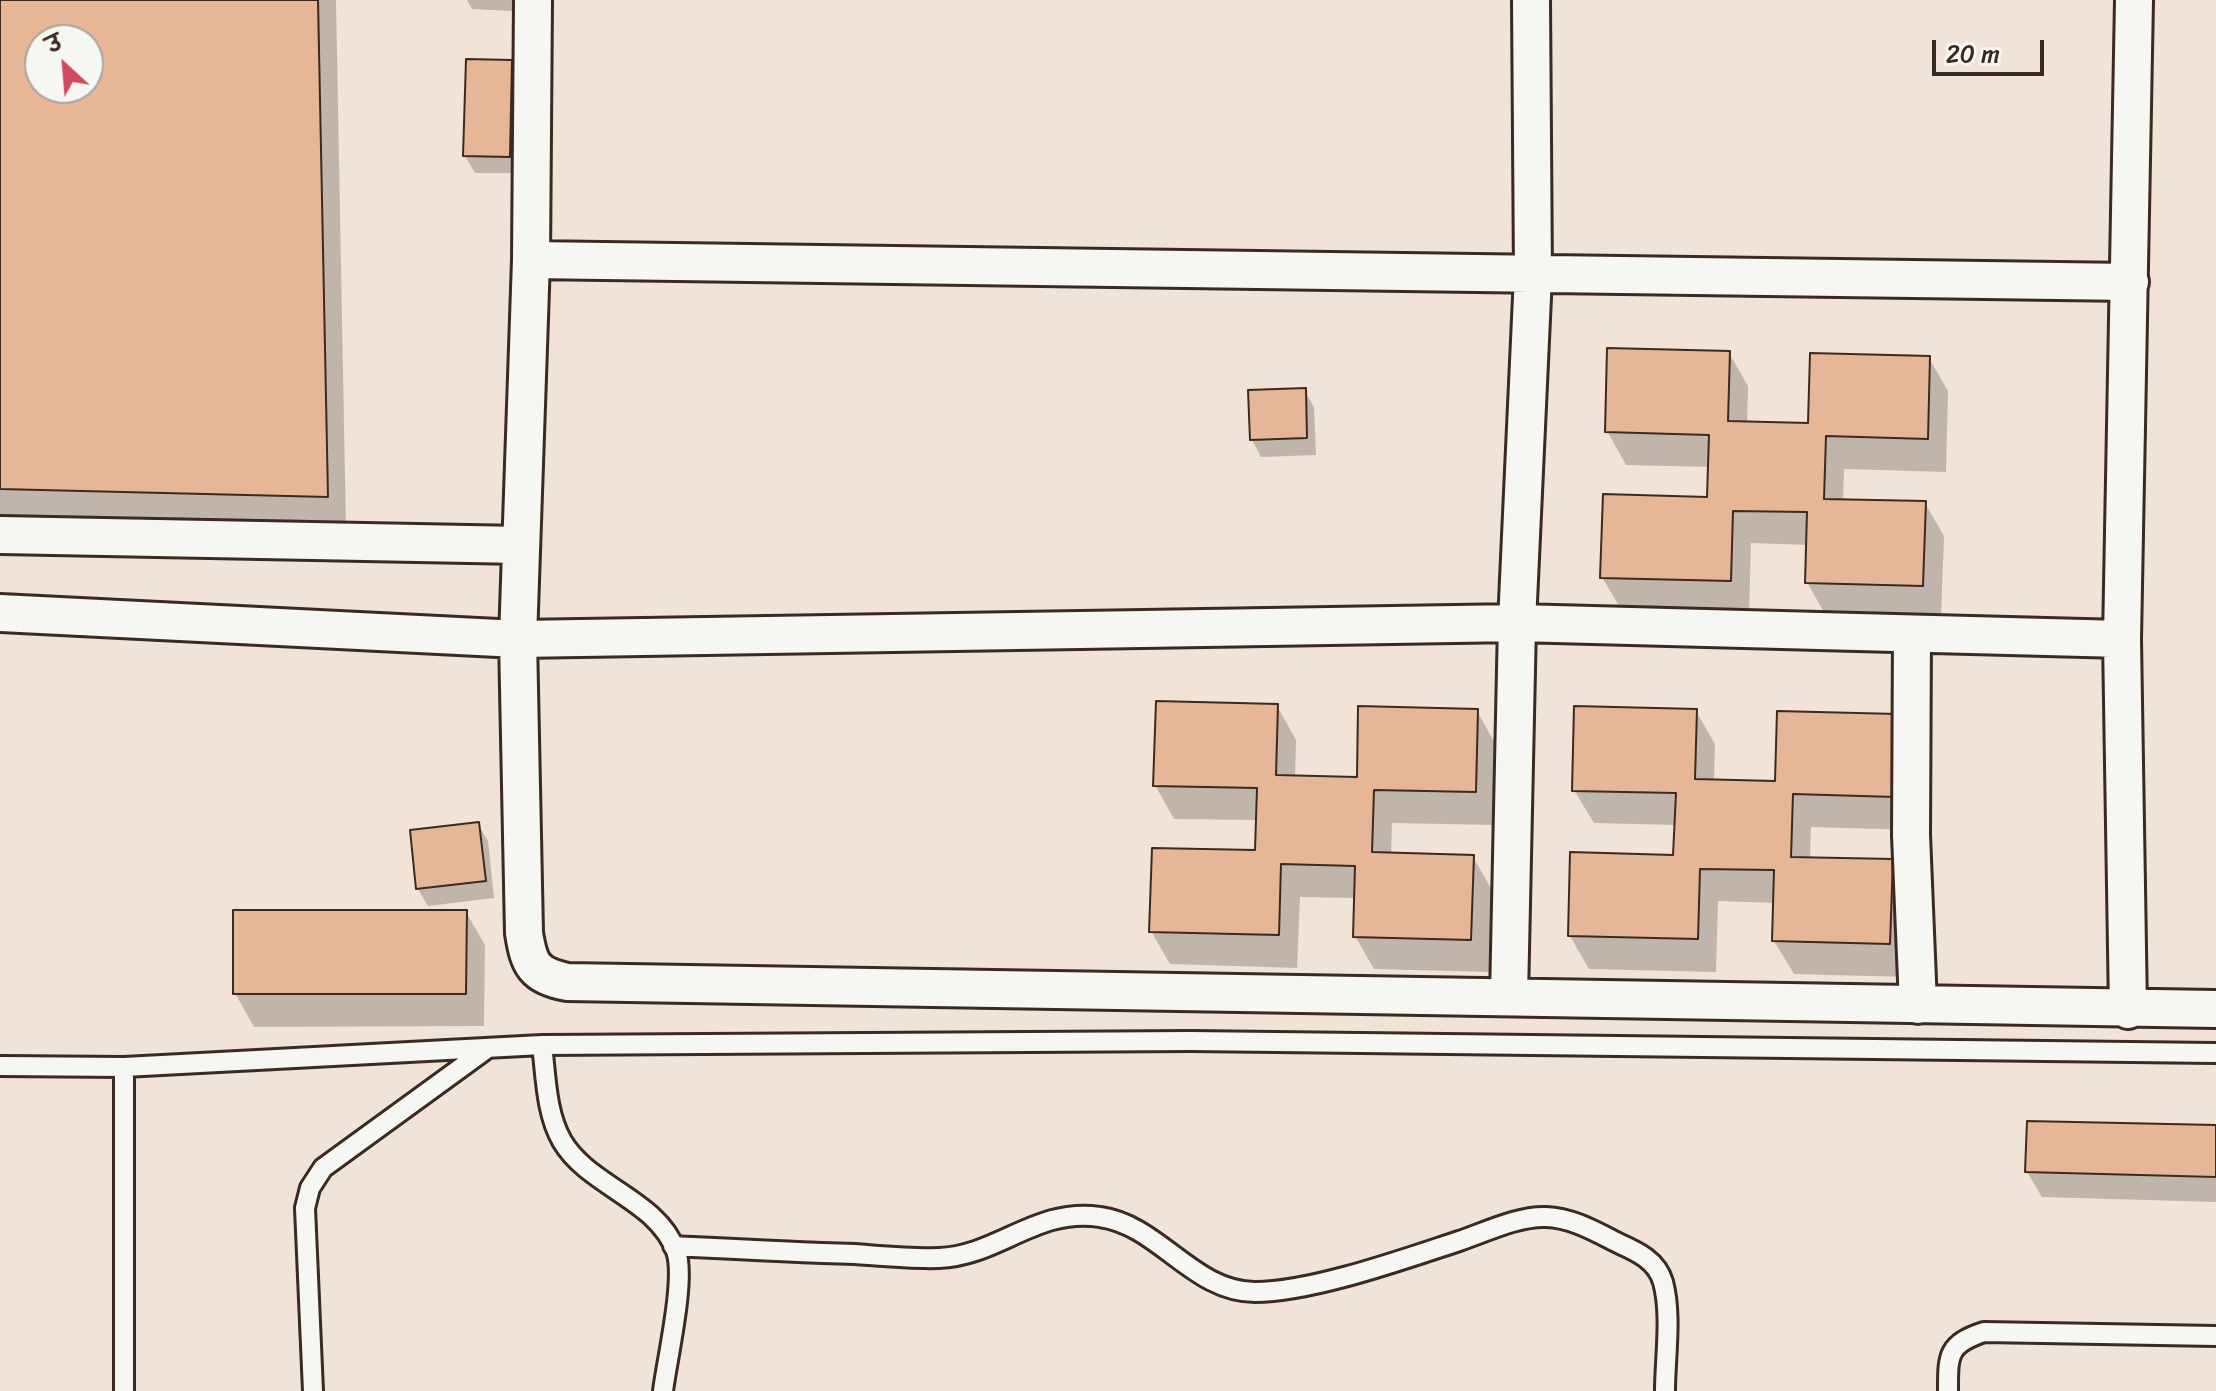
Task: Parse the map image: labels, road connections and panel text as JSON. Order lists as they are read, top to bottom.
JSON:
{
  "scale_bar": "20 m",
  "north": "top left"
}
